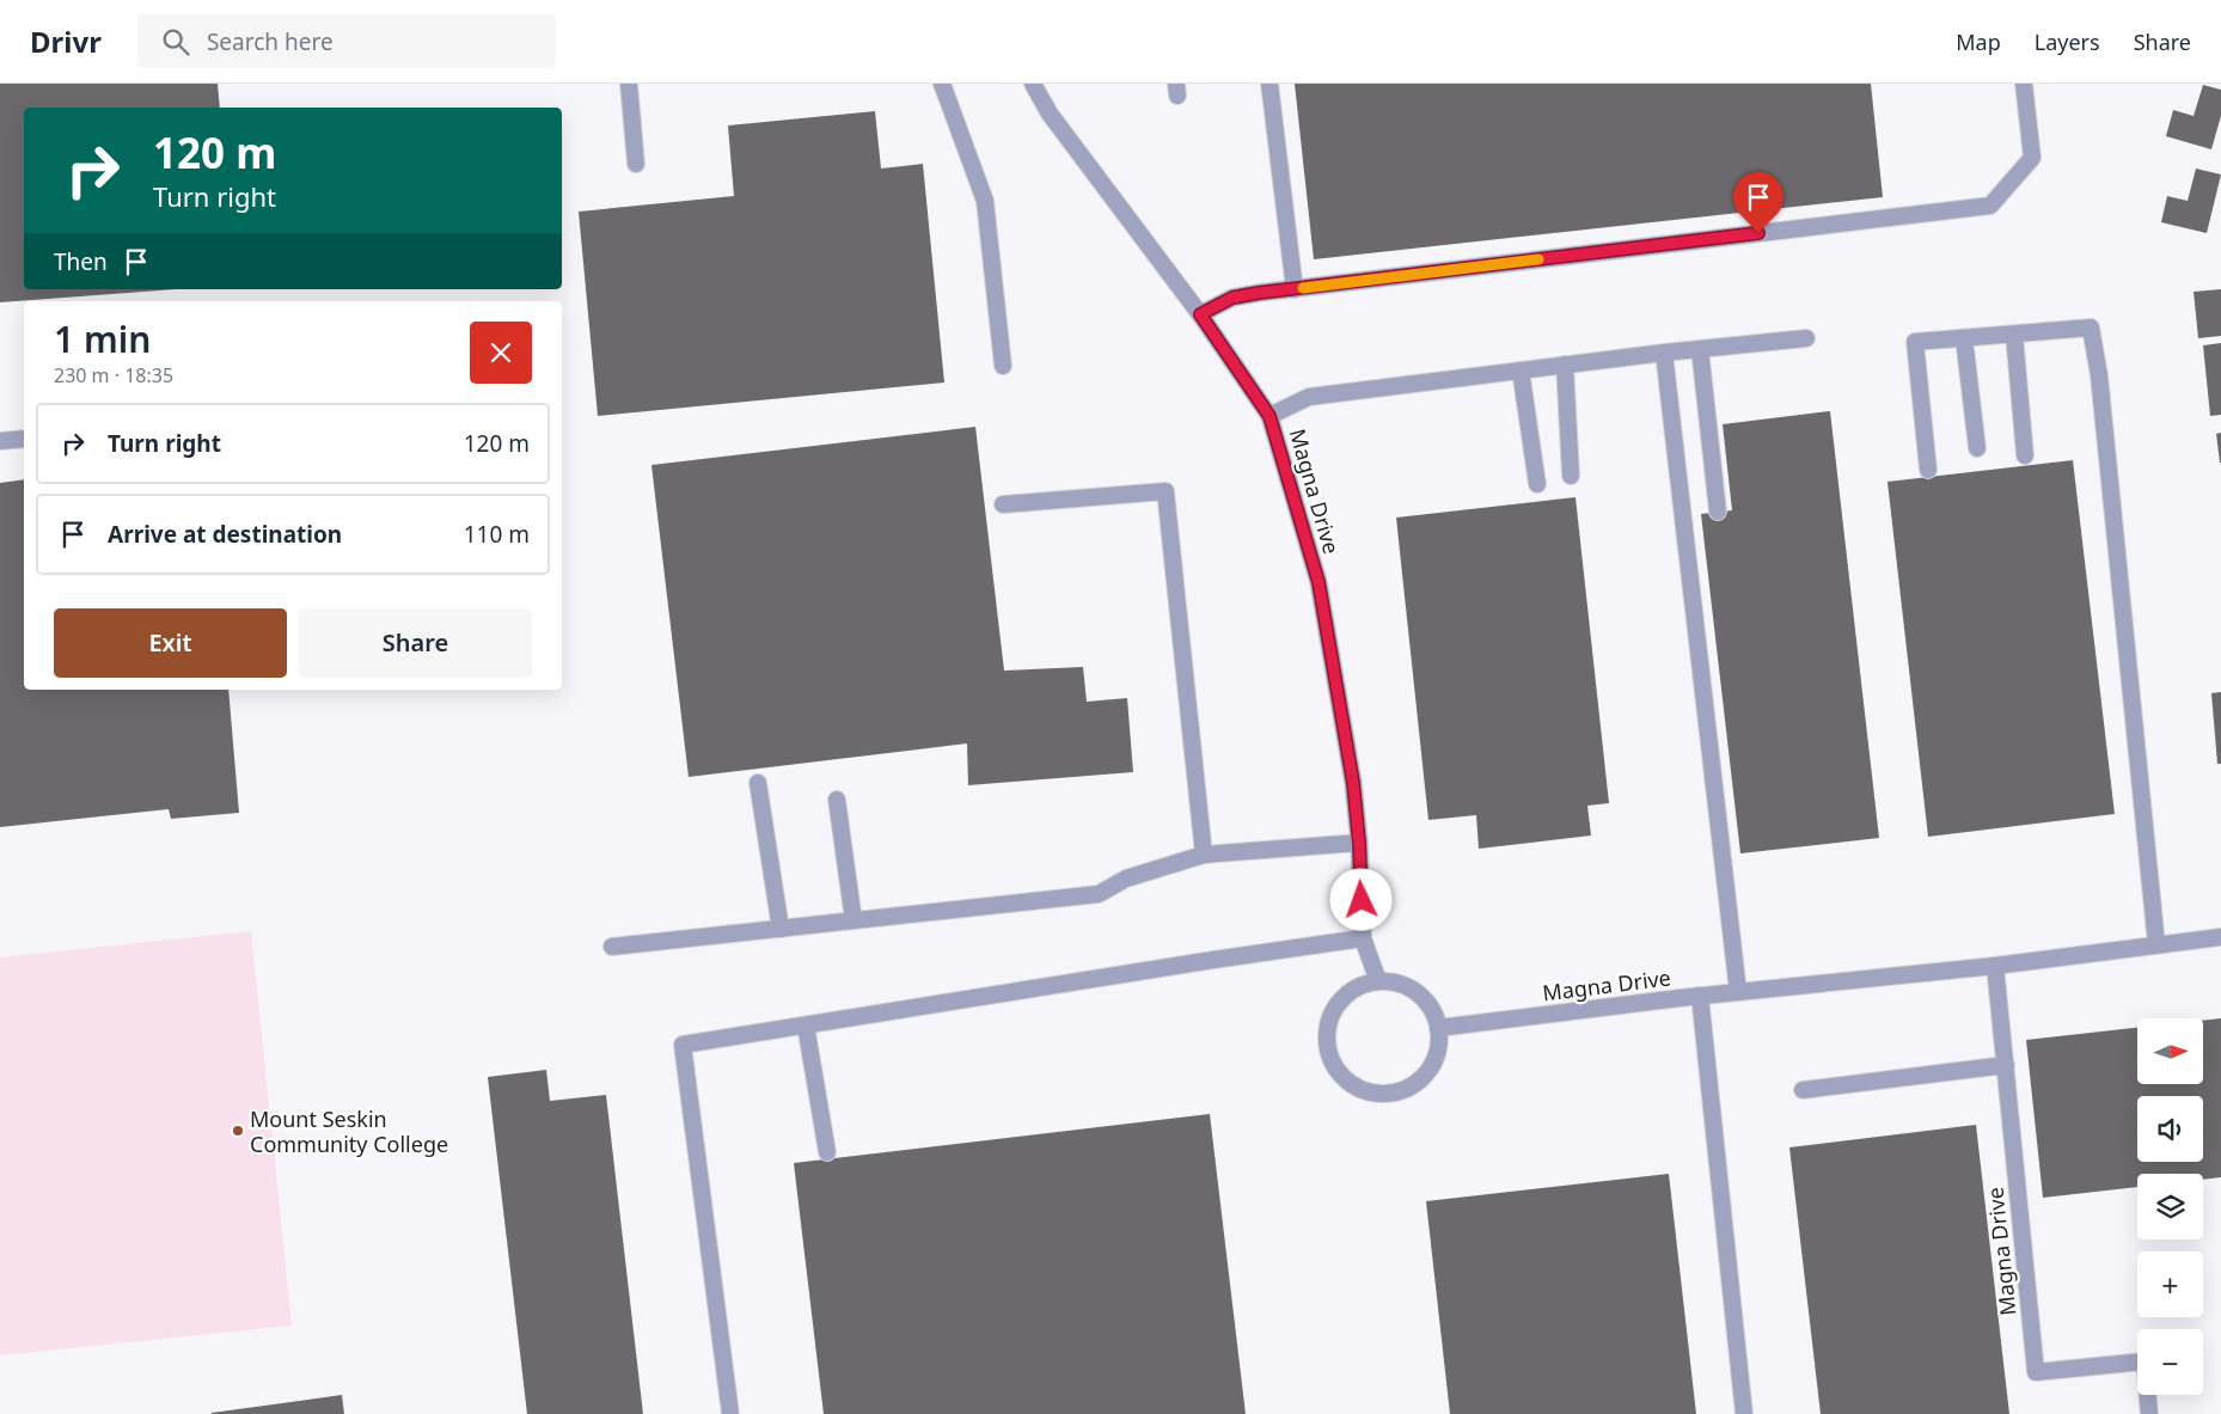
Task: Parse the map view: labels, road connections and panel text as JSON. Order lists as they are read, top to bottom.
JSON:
{
  "streets": {
    "street": ["Magna Drive"]
  },
  "places": ["Mount Seskin Community College"],
  "north": "right",
  "page": {
    "header": "Drivr",
    "search": "Search here",
    "nav": ["Map", "Layers", "Share"],
    "turn": ["120 m", "Turn right"],
    "then": "Then",
    "heading": ["1 min", "230 m · 18:35"],
    "list": [
      {
        "name": "Turn right",
        "value": "120 m"
      },
      {
        "name": "Arrive at destination",
        "value": "110 m"
      }
    ],
    "buttons": ["Exit", "Share"],
    "map_buttons": ["+", "−"]
  }
}
